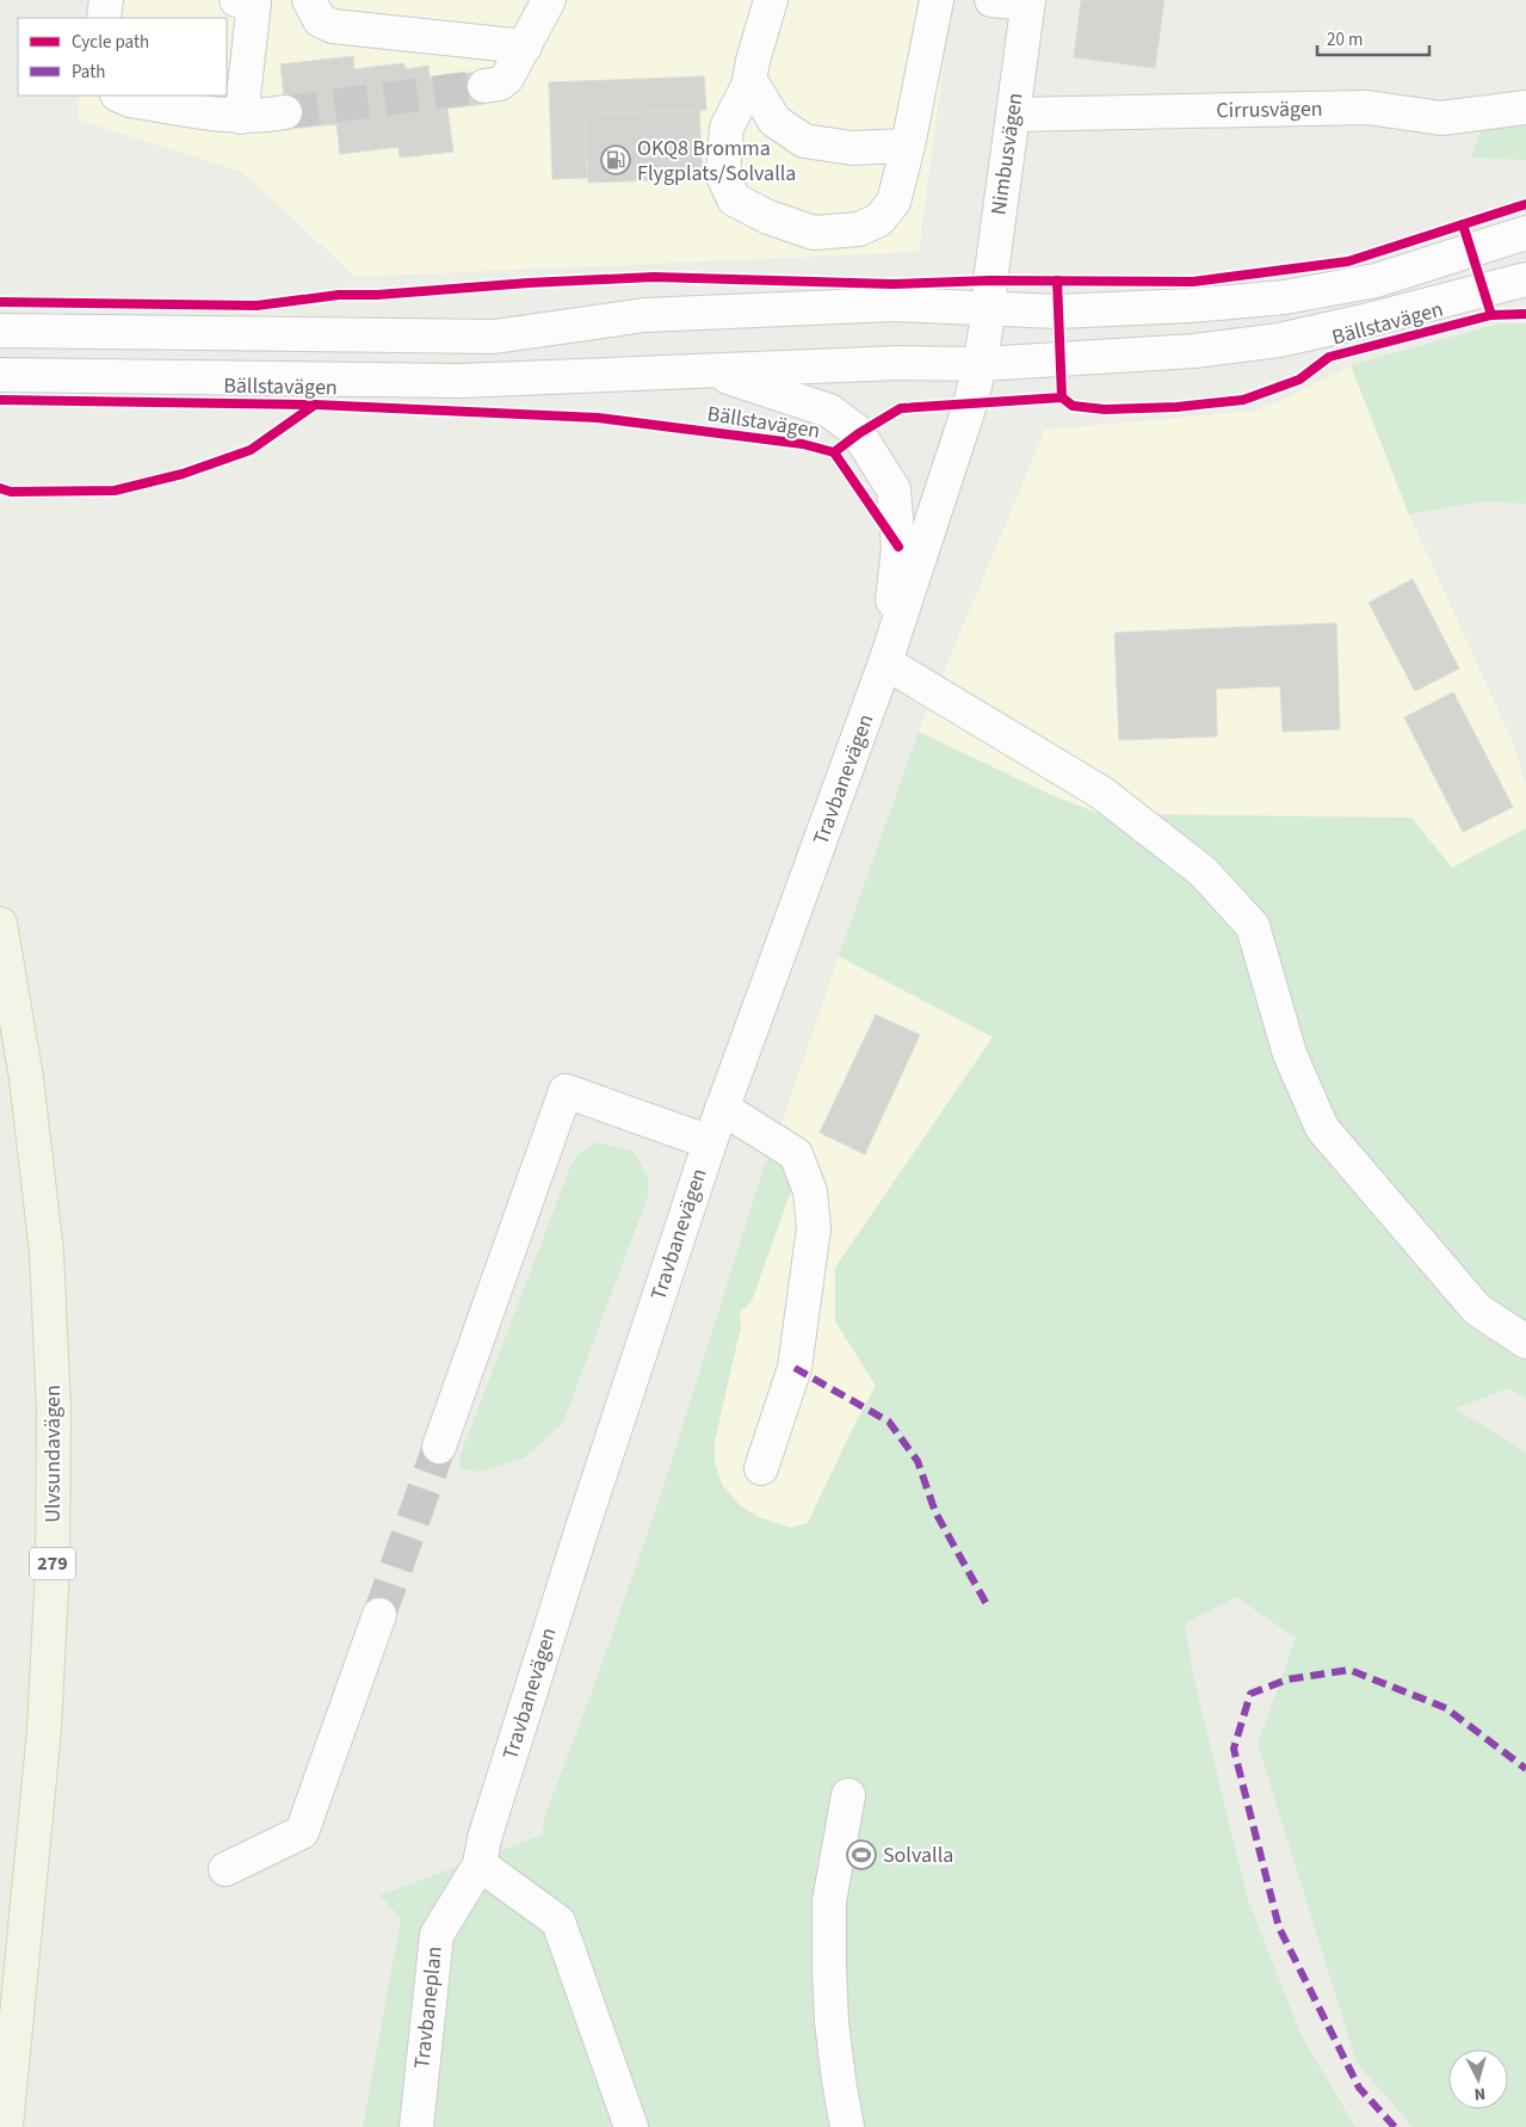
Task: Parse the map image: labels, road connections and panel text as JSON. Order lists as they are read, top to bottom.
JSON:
{
  "streets": {
    "main road": ["Ulvsundavägen", "279"],
    "street": [
      "Cirrusvägen",
      "Nimbusvägen",
      "Bällstavägen",
      "Travbanevägen",
      "Travbaneplan"
    ]
  },
  "crossings": [
    ["Cirrusvägen", "Nimbusvägen"],
    ["Nimbusvägen", "Travbanevägen"],
    ["Bällstavägen", "Travbanevägen"],
    ["Travbanevägen", "Travbaneplan"]
  ],
  "places": {
    "fuel station": ["OKQ8 Bromma Flygplats/Solvalla"],
    "sports": ["Solvalla"]
  },
  "legend": ["Cycle path", "Path"],
  "scale_bar": "20 m",
  "north": "bottom"
}
